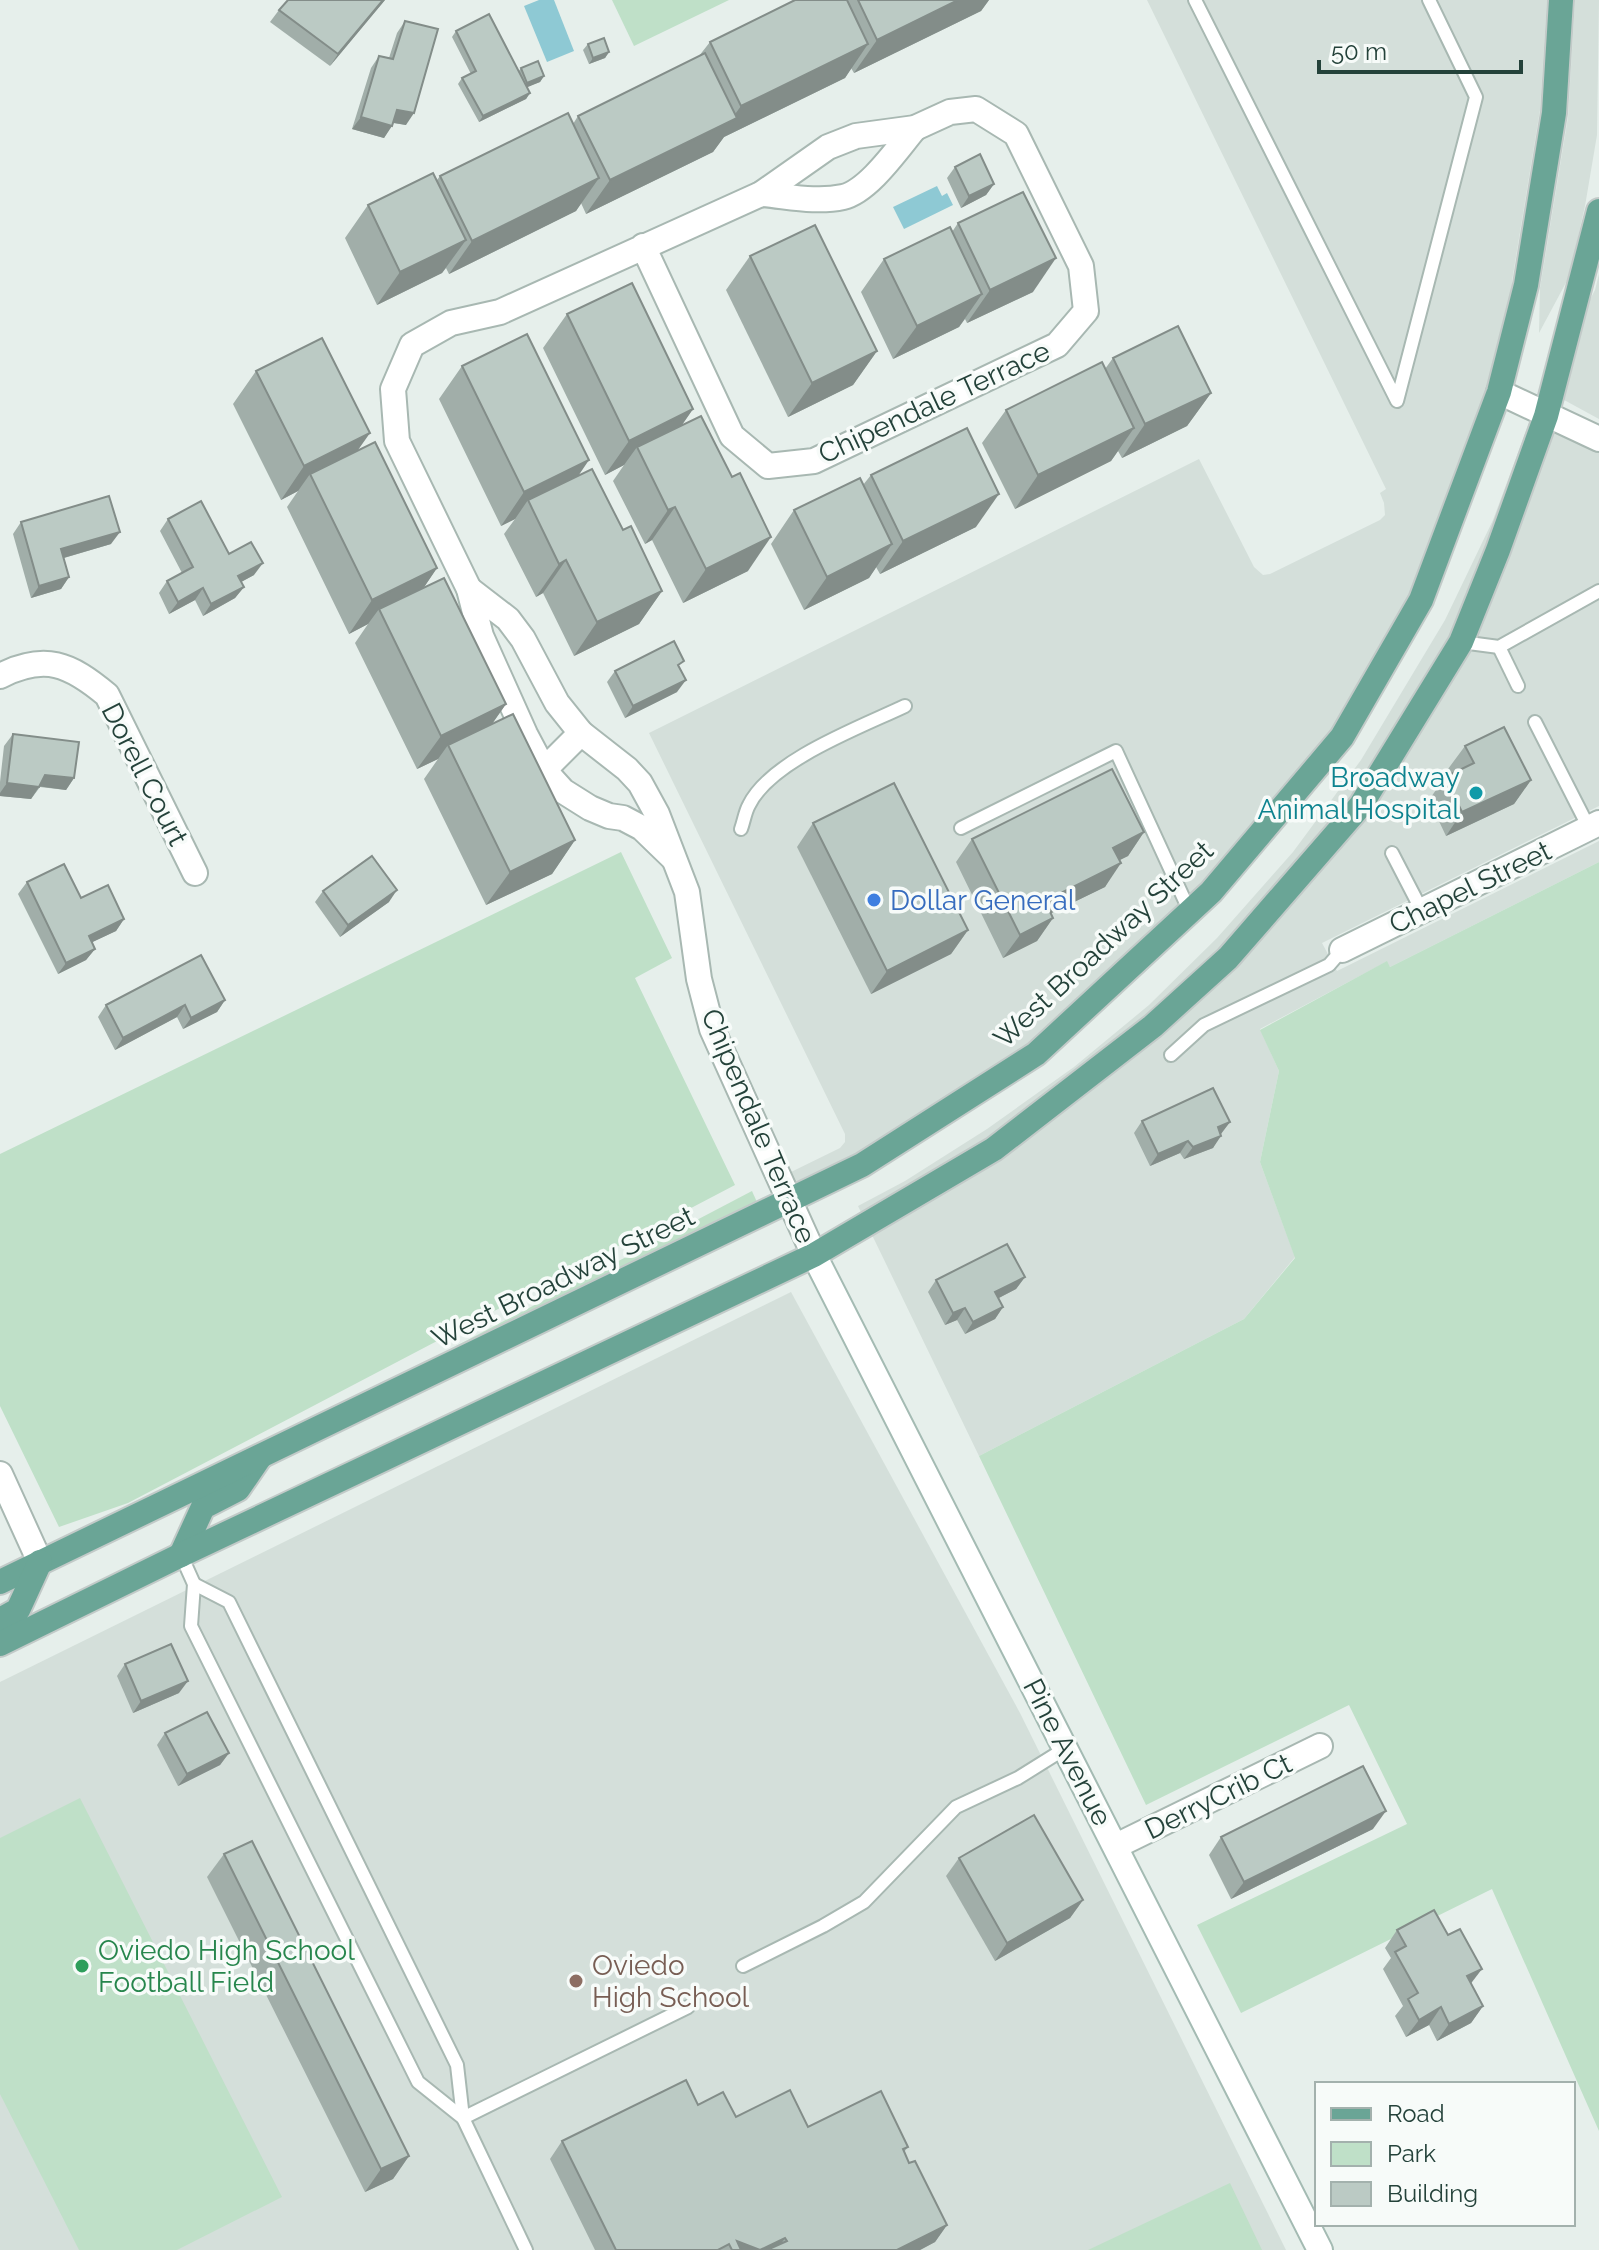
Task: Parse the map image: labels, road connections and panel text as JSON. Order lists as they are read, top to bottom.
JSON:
{
  "streets": {
    "main road": ["West Broadway Street"],
    "street": [
      "Chipendale Terrace",
      "Dorell Court",
      "Chapel Street",
      "Pine Avenue",
      "DerryCrib Ct"
    ]
  },
  "crossings": [
    ["Chipendale Terrace", "West Broadway Street"],
    ["Chipendale Terrace", "Pine Avenue"],
    ["Pine Avenue", "DerryCrib Ct"]
  ],
  "places": [
    "Broadway Animal Hospital",
    "Dollar General",
    "Oviedo High School Football Field",
    "Oviedo High School"
  ],
  "legend": ["Road", "Park", "Building"],
  "scale_bar": "50 m"
}
